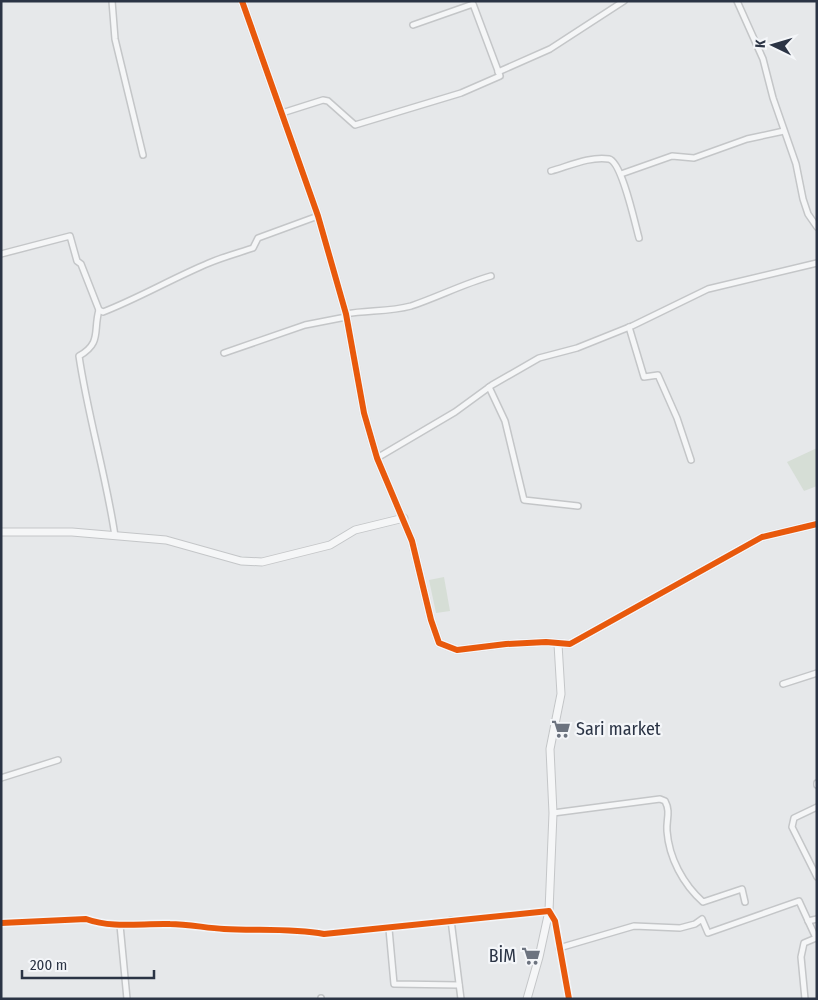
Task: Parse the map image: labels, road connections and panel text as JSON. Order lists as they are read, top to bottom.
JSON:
{
  "places": {
    "supermarket": ["Sari market", "BİM"]
  },
  "scale_bar": "200 m",
  "north": "left"
}
